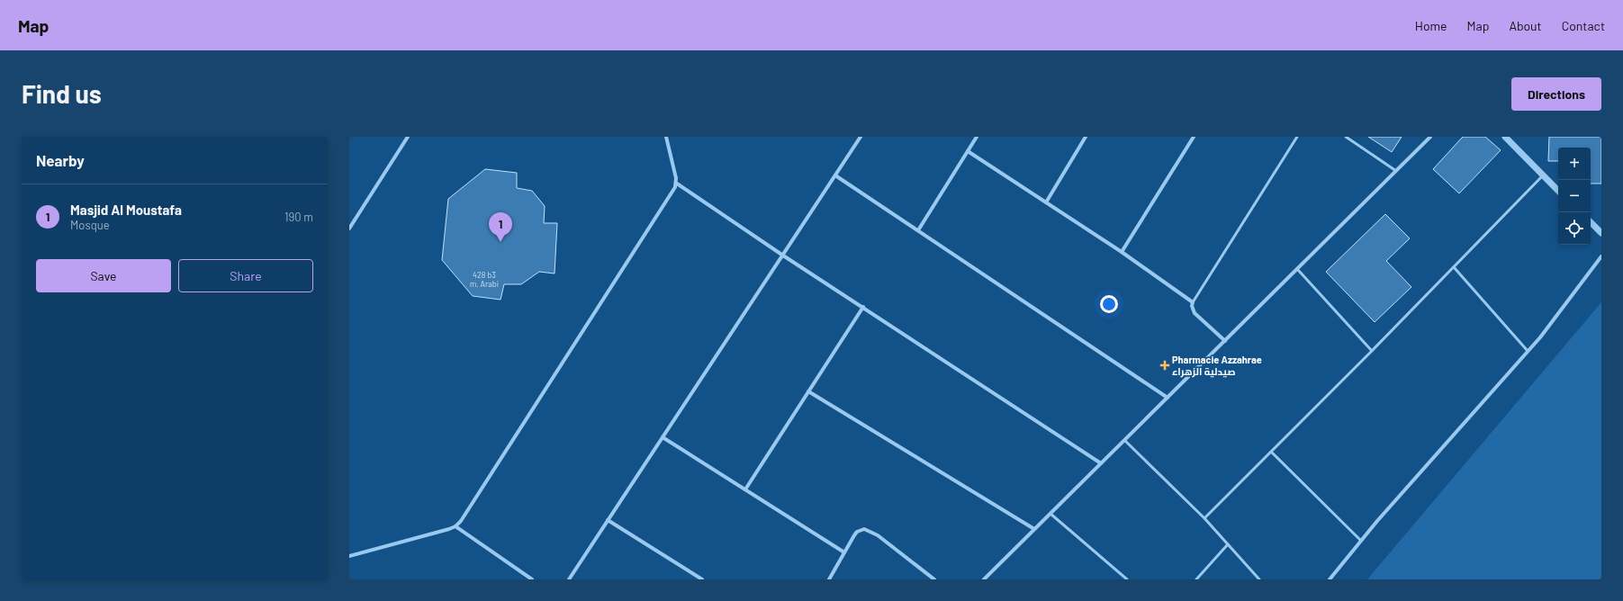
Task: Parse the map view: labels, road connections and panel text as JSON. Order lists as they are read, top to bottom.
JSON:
{
  "places": {
    "health": ["Pharmacie Azzahrae صيدلية الزهراء"]
  },
  "house_numbers": ["428 b3 m. Arabi"],
  "page": {
    "header": "Map",
    "nav": [
      "Home",
      "Map",
      "About",
      "Contact"
    ],
    "buttons": [
      "Directions",
      ["Save", "Share"]
    ],
    "title": "Find us",
    "heading": "Nearby",
    "map_buttons": ["+", "−"],
    "list": [
      {
        "mark": "1",
        "name": "Masjid Al Moustafa",
        "note": "Mosque",
        "value": "190 m"
      }
    ],
    "pins": "1"
  }
}
